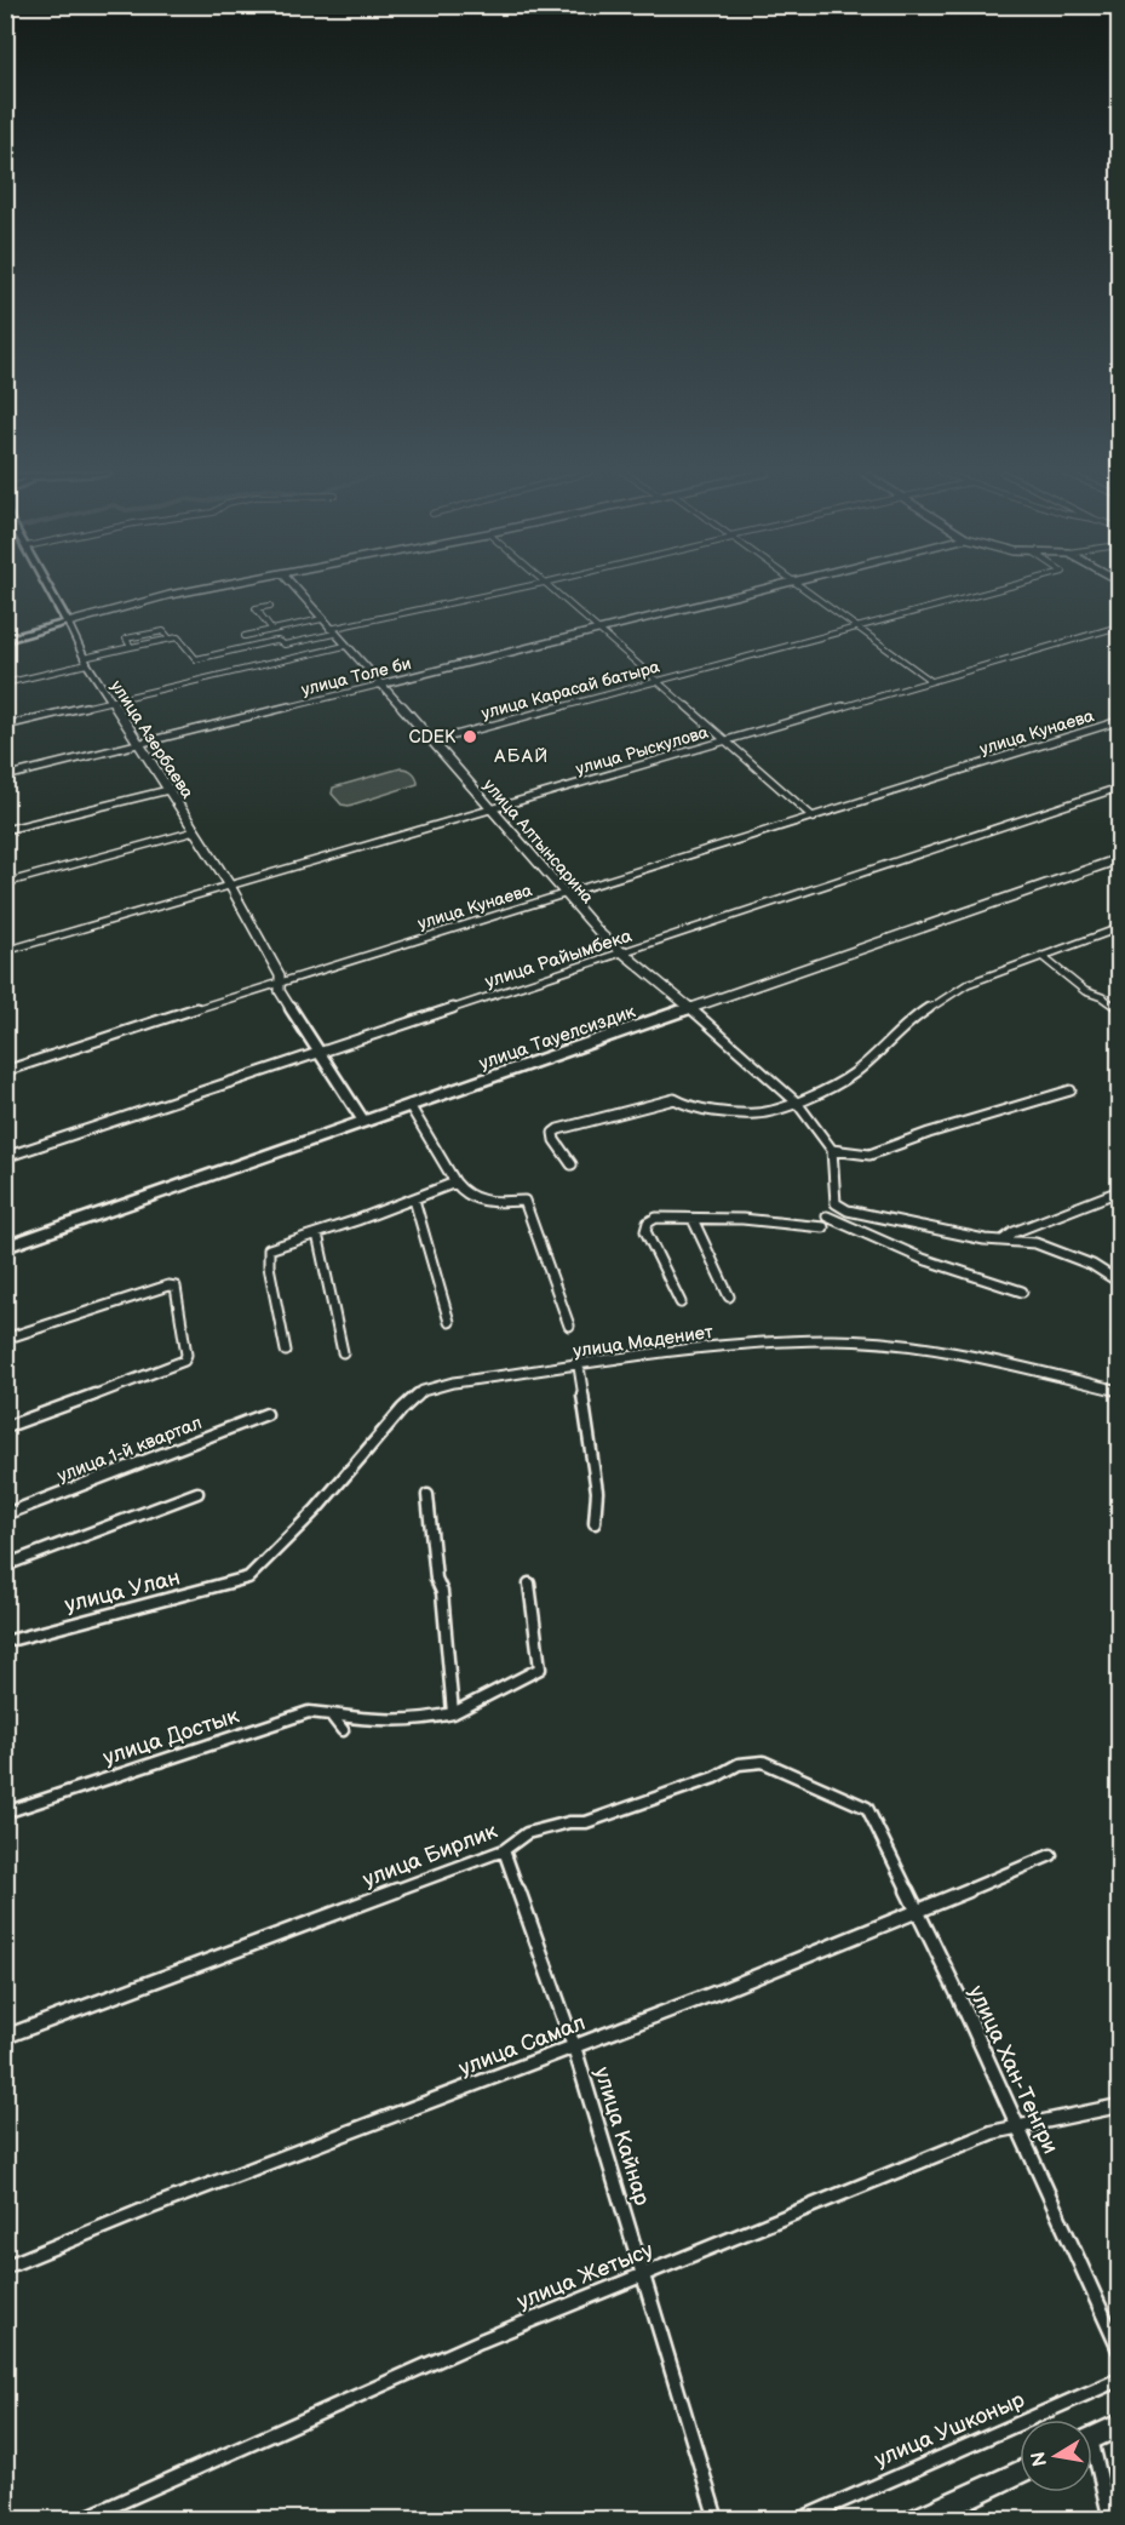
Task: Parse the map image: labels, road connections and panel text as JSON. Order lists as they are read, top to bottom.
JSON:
{
  "streets": {
    "main road": ["улица Азербаева"],
    "street": [
      "улица Толе би",
      "улица Карасай батыра",
      "улица Кунаева",
      "улица Рыскулова",
      "улица Алтынсарина",
      "улица Райымбека",
      "улица Тауелсиздик",
      "улица Мадениет",
      "улица 1-й квартал",
      "улица Улан",
      "улица Достык",
      "улица Бирлик",
      "улица Самал",
      "улица Хан-Тенгри",
      "улица Кайнар",
      "улица Жетысу",
      "улица Ушконыр"
    ]
  },
  "crossings": [
    ["улица Толе би", "улица Азербаева"],
    ["улица Толе би", "улица Алтынсарина"],
    ["улица Карасай батыра", "улица Алтынсарина"],
    ["улица Кунаева", "улица Азербаева"],
    ["улица Кунаева", "улица Алтынсарина"],
    ["улица Азербаева", "улица Рыскулова"],
    ["улица Азербаева", "улица Райымбека"],
    ["улица Азербаева", "улица Тауелсиздик"],
    ["улица Рыскулова", "улица Алтынсарина"],
    ["улица Алтынсарина", "улица Райымбека"],
    ["улица Алтынсарина", "улица Тауелсиздик"],
    ["улица Мадениет", "улица Улан"],
    ["улица Бирлик", "улица Хан-Тенгри"],
    ["улица Бирлик", "улица Кайнар"],
    ["улица Самал", "улица Хан-Тенгри"],
    ["улица Самал", "улица Кайнар"],
    ["улица Хан-Тенгри", "улица Жетысу"],
    ["улица Кайнар", "улица Жетысу"]
  ],
  "districts": ["АБАЙ"],
  "places": ["CDEK"],
  "north": "left"
}
